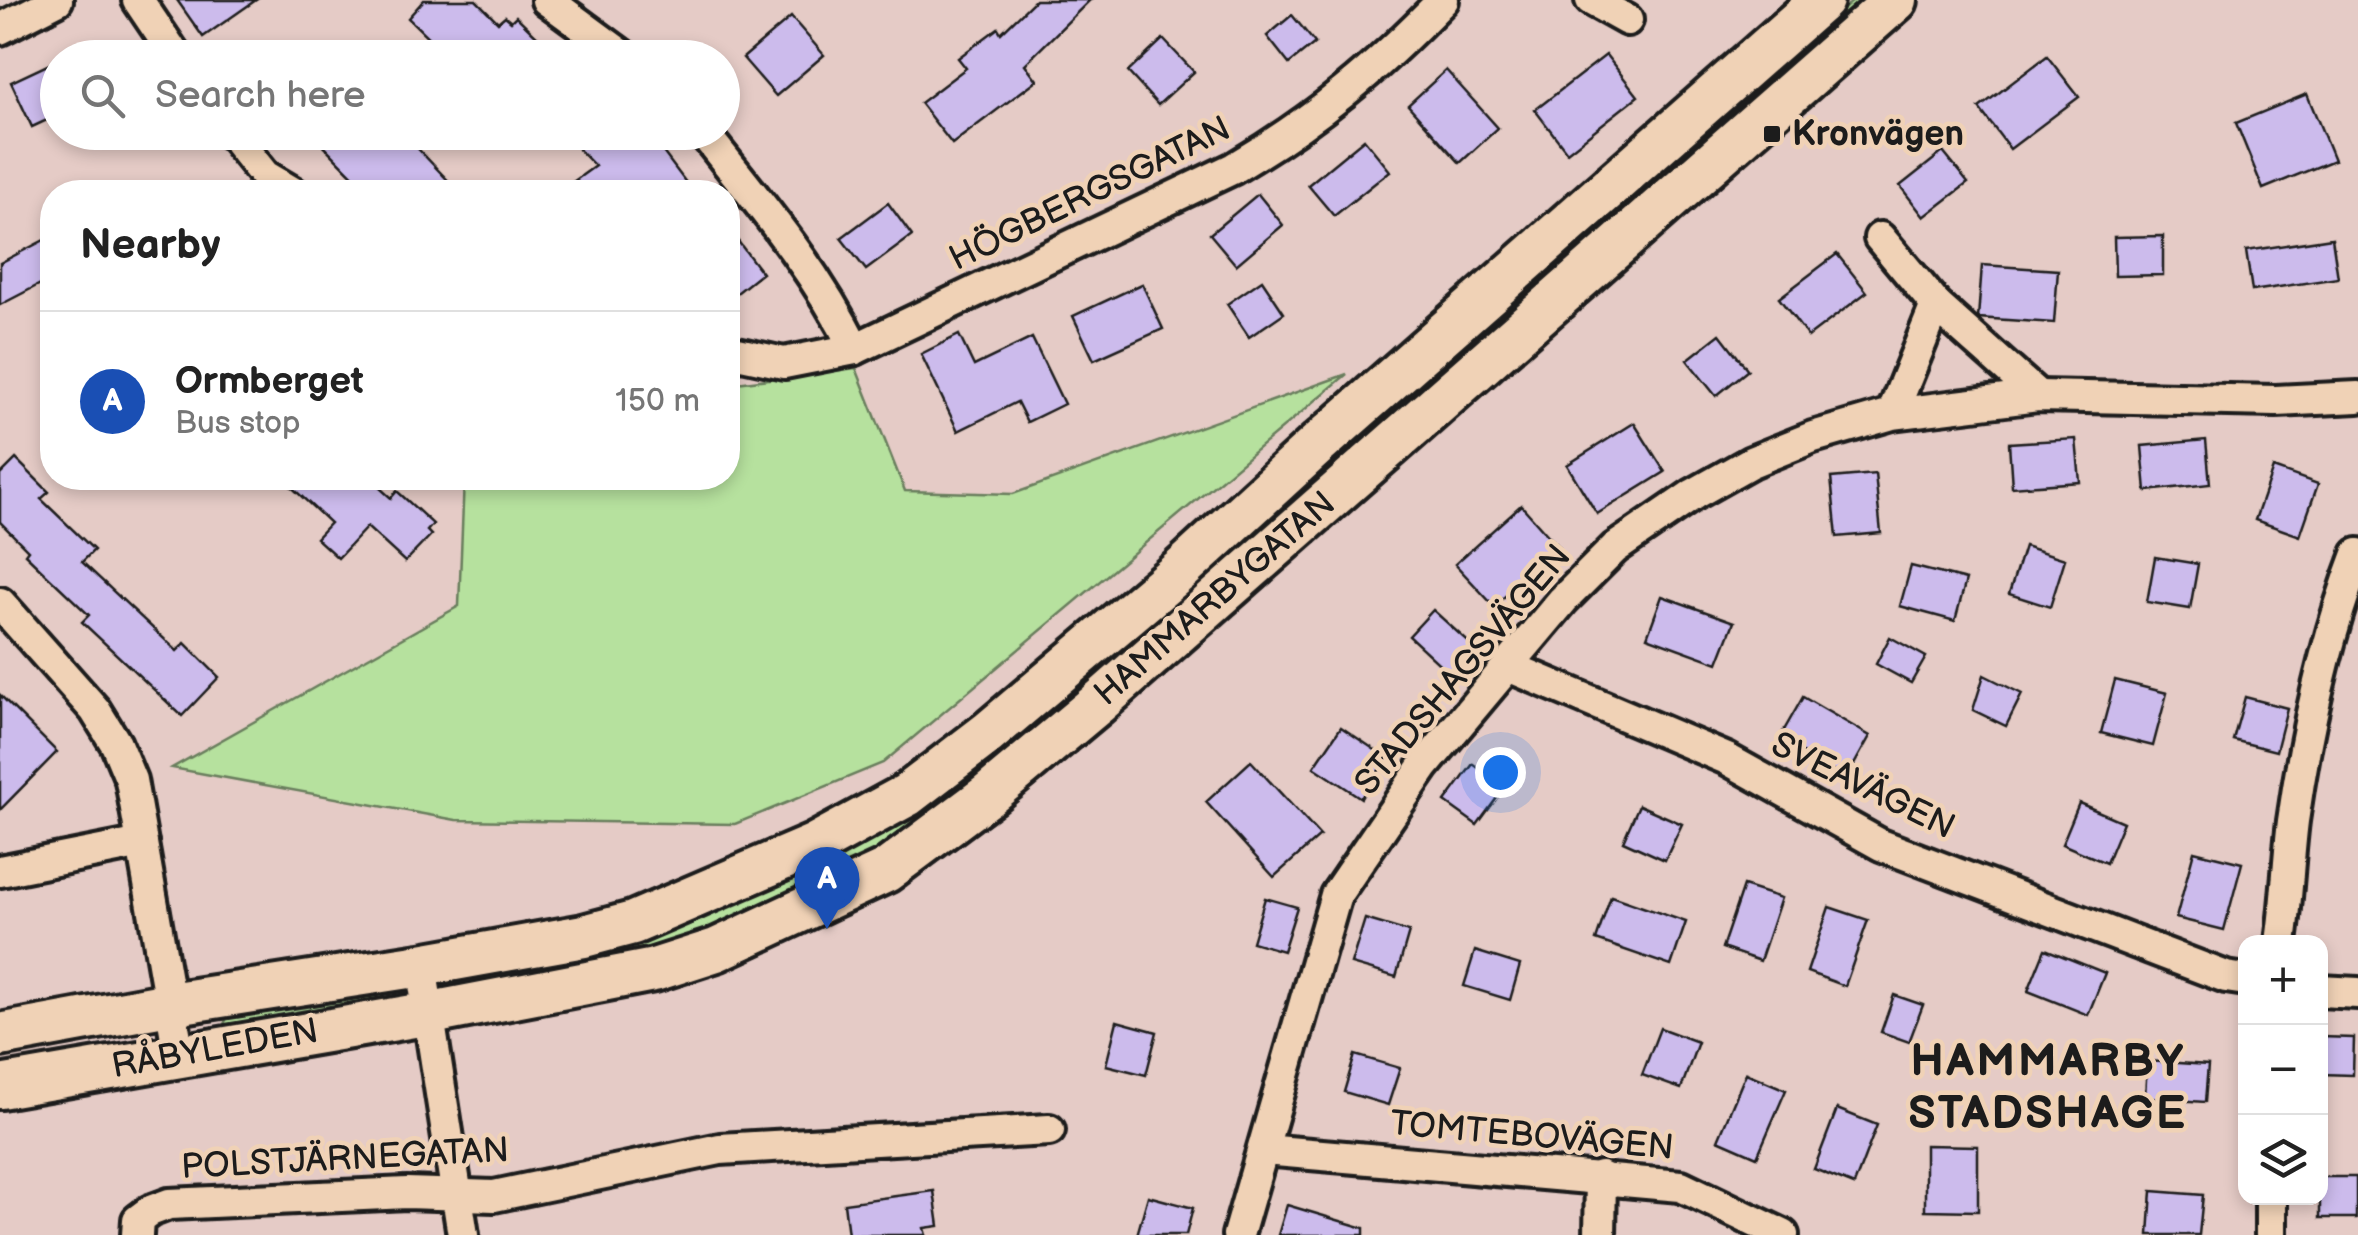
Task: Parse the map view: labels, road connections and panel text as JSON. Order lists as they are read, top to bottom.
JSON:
{
  "streets": {
    "main road": ["HAMMARBYGATAN", "RÅBYLEDEN"],
    "street": [
      "HÖGBERGSGATAN",
      "STADSHAGSVÄGEN",
      "SVEAVÄGEN",
      "TOMTEBOVÄGEN",
      "POLSTJÄRNEGATAN"
    ]
  },
  "crossings": [
    ["HAMMARBYGATAN", "RÅBYLEDEN"],
    ["STADSHAGSVÄGEN", "SVEAVÄGEN"],
    ["STADSHAGSVÄGEN", "TOMTEBOVÄGEN"]
  ],
  "districts": ["HAMMARBY STADSHAGE"],
  "places": {
    "transit": ["Kronvägen"]
  },
  "page": {
    "search": "Search here",
    "heading": "Nearby",
    "list": [
      {
        "mark": "A",
        "name": "Ormberget",
        "note": "Bus stop",
        "value": "150 m"
      }
    ],
    "pins": "A",
    "map_buttons": ["+", "−"]
  }
}
